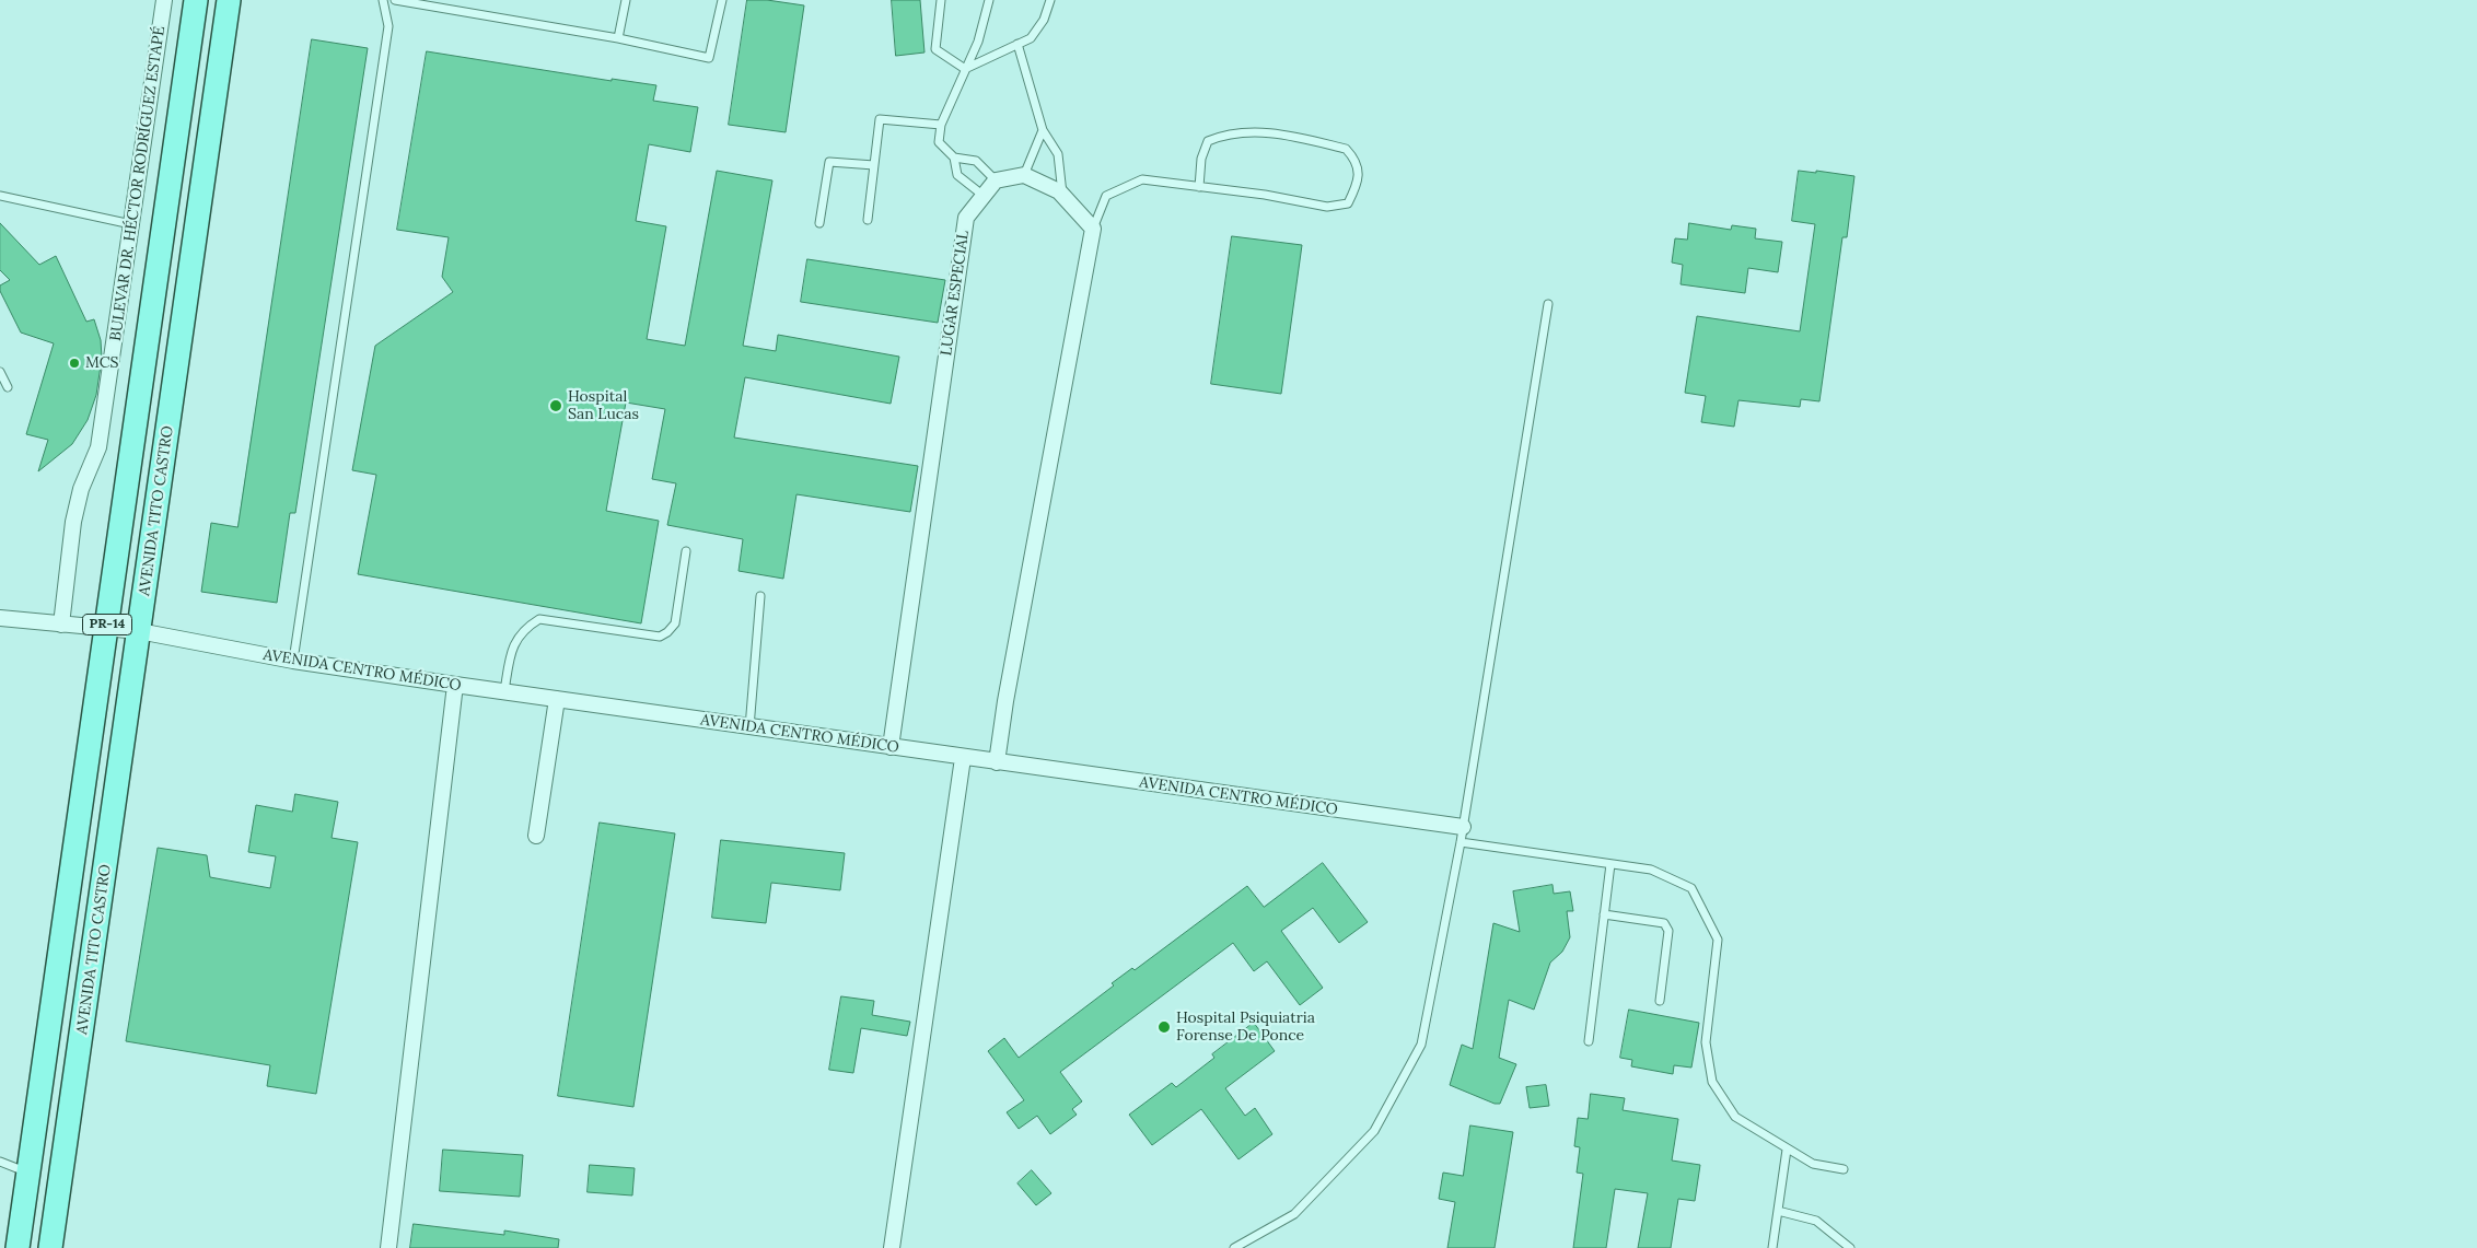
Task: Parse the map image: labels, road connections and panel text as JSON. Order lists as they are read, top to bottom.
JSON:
{
  "streets": {
    "main road": ["AVENIDA TITO CASTRO", "PR-14"],
    "street": ["BULEVAR DR. HÉCTOR RODRÍGUEZ ESTAPÉ", "LUGAR ESPECIAL", "AVENIDA CENTRO MÉDICO"]
  },
  "crossings": [
    ["BULEVAR DR. HÉCTOR RODRÍGUEZ ESTAPÉ", "AVENIDA CENTRO MÉDICO"],
    ["LUGAR ESPECIAL", "AVENIDA CENTRO MÉDICO"],
    ["AVENIDA TITO CASTRO", "AVENIDA CENTRO MÉDICO"],
    ["PR-14", "AVENIDA CENTRO MÉDICO"]
  ],
  "places": ["MCS", "Hospital San Lucas", "Hospital Psiquiatria Forense De Ponce"]
}
